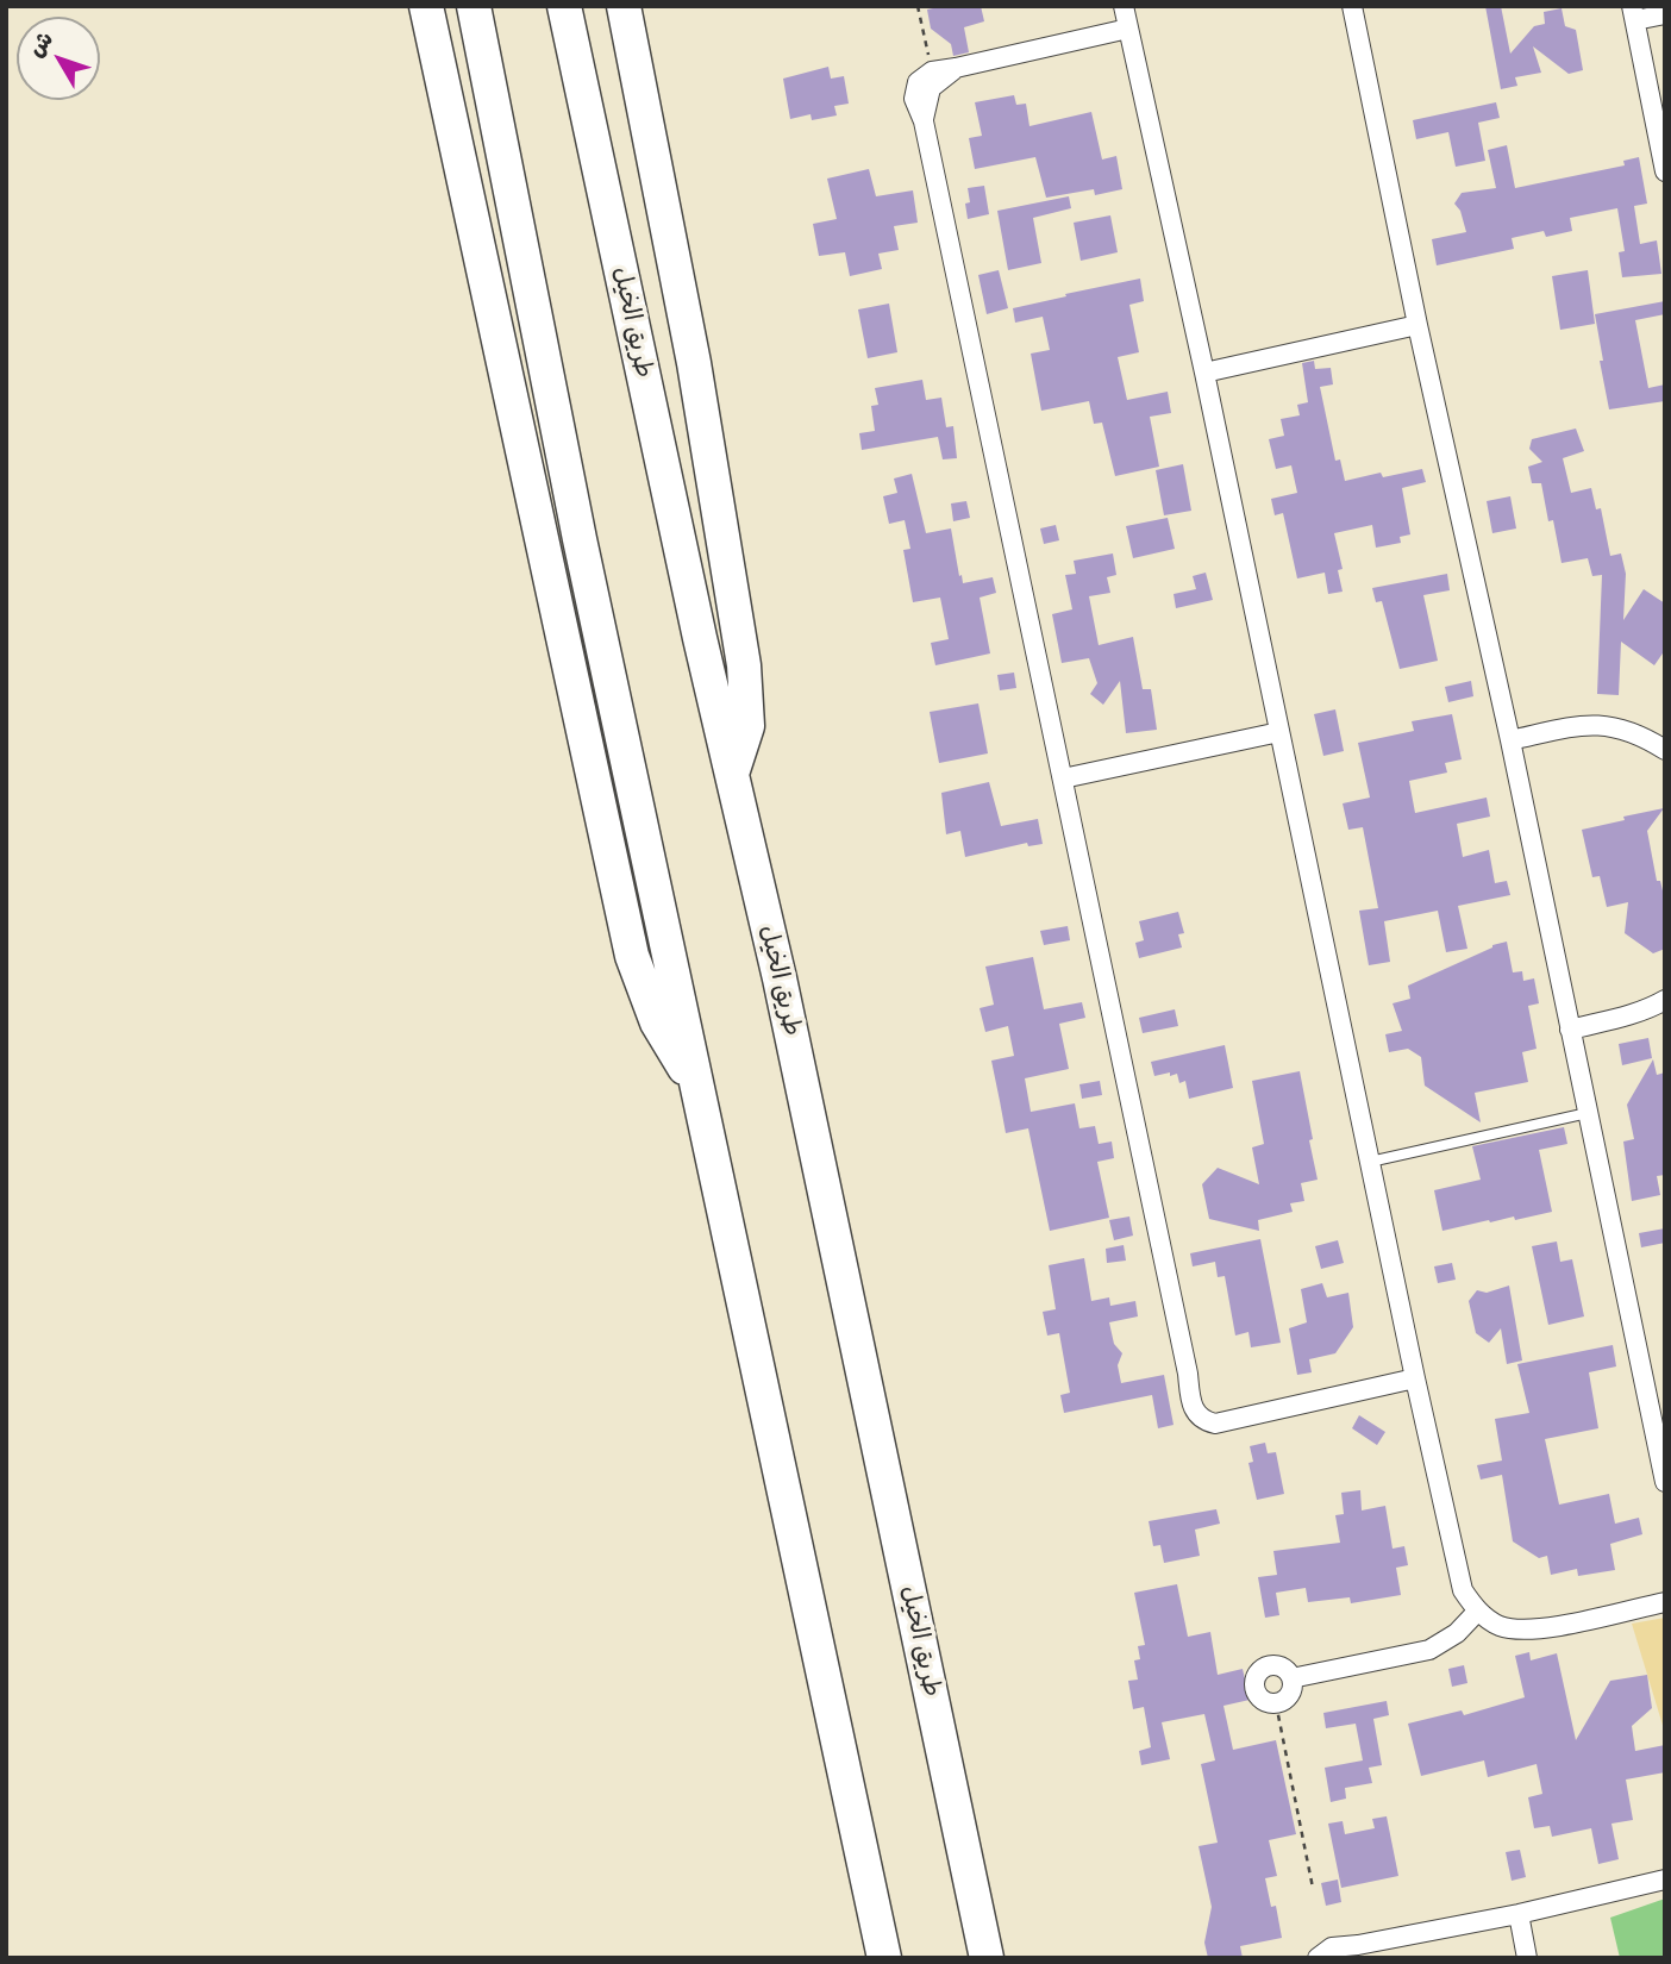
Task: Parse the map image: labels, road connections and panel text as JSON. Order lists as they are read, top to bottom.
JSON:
{
  "streets": {
    "highway": ["طريق الخيل"]
  },
  "north": "top left"
}
